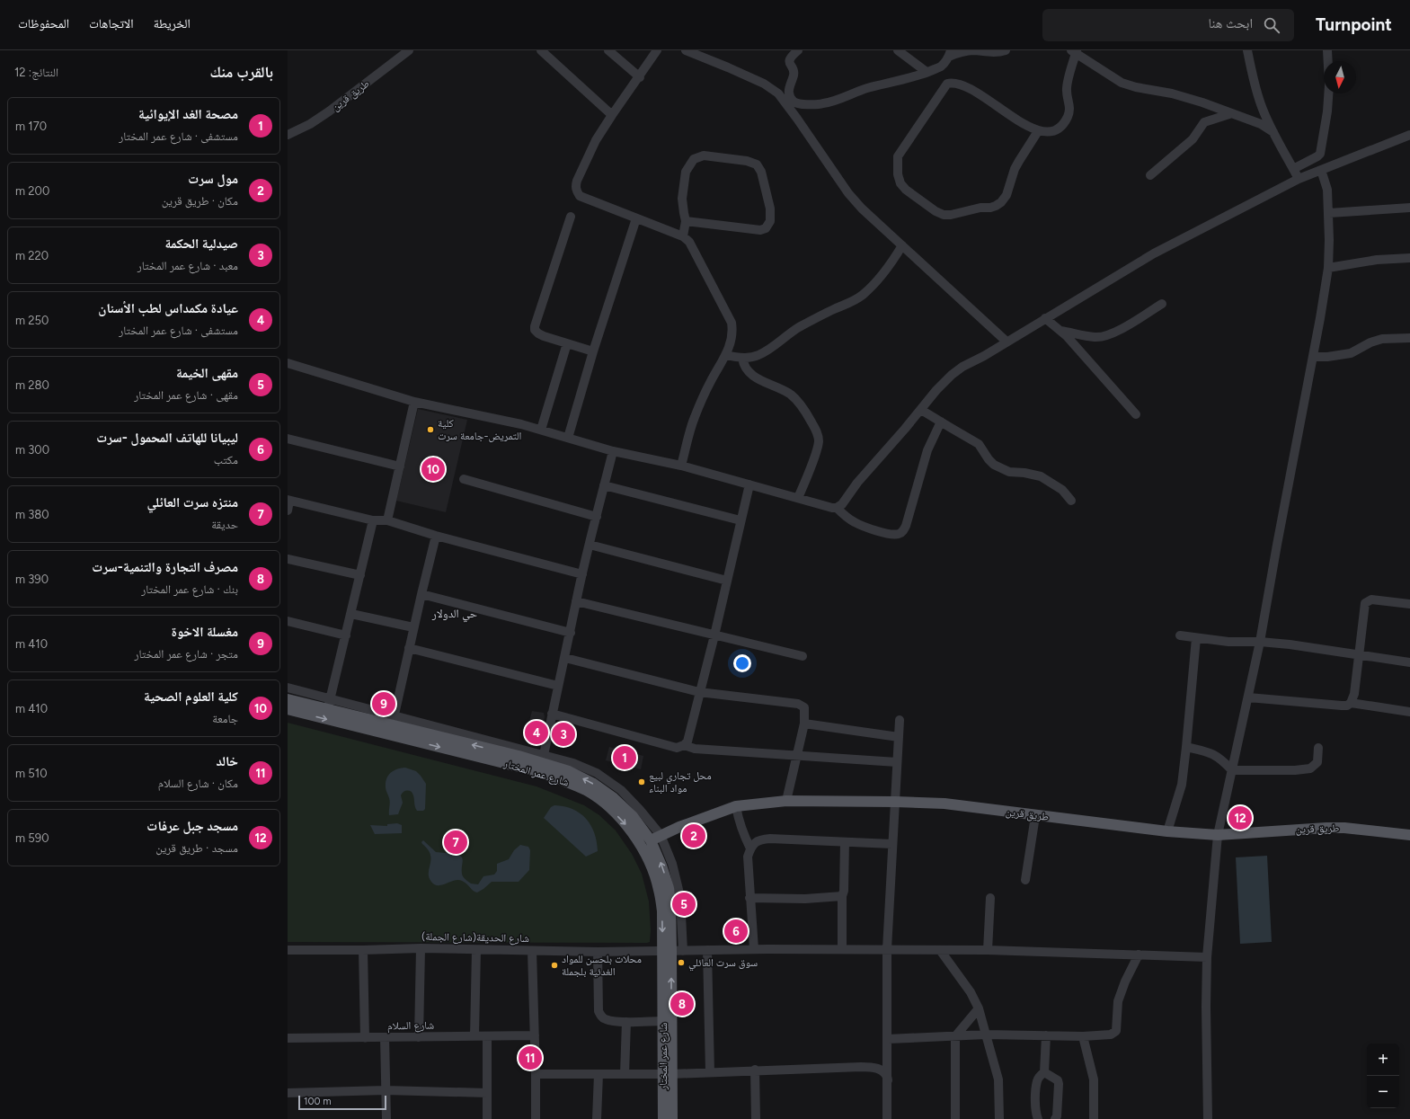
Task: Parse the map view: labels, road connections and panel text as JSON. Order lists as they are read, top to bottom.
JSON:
{
  "streets": {
    "main road": ["طريق قرين", "شارع عمر المختار"],
    "street": ["شارع الحديقة(شارع الجملة)", "شارع السلام"]
  },
  "crossings": [
    ["شارع عمر المختار", "شارع الحديقة(شارع الجملة)"]
  ],
  "districts": ["حي الدولار"],
  "places": [
    "كلية التمريض-جامعة سرت",
    "محل تجاري لبيع مواد البناء",
    "سوق سرت العائلي",
    "محلات بلحسن للمواد الغدئية بلجملة"
  ],
  "scale_bar": "100 m",
  "north": "bottom",
  "page": {
    "header": "Turnpoint",
    "search": "ابحث هنا",
    "nav": ["الخريطة", "الاتجاهات", "المحفوظات"],
    "heading": ["بالقرب منك", "النتائج: 12"],
    "list": [
      {
        "mark": "1",
        "name": "مصحة الغد الإيوائية",
        "note": "مستشفى · شارع عمر المختار",
        "value": "170 m"
      },
      {
        "mark": "2",
        "name": "مول سرت",
        "note": "مكان · طريق قرين",
        "value": "200 m"
      },
      {
        "mark": "3",
        "name": "صيدلية الحكمة",
        "note": "معبد · شارع عمر المختار",
        "value": "220 m"
      },
      {
        "mark": "4",
        "name": "عيادة مكمداس لطب الأسنان",
        "note": "مستشفى · شارع عمر المختار",
        "value": "250 m"
      },
      {
        "mark": "5",
        "name": "مقهى الخيمة",
        "note": "مقهى · شارع عمر المختار",
        "value": "280 m"
      },
      {
        "mark": "6",
        "name": "ليبيانا للهاتف المحمول -سرت",
        "note": "مكتب",
        "value": "300 m"
      },
      {
        "mark": "7",
        "name": "منتزه سرت العائلي",
        "note": "حديقة",
        "value": "380 m"
      },
      {
        "mark": "8",
        "name": "مصرف التجارة والتنمية-سرت",
        "note": "بنك · شارع عمر المختار",
        "value": "390 m"
      },
      {
        "mark": "9",
        "name": "مغسلة الاخوة",
        "note": "متجر · شارع عمر المختار",
        "value": "410 m"
      },
      {
        "mark": "10",
        "name": "كلية العلوم الصحية",
        "note": "جامعة",
        "value": "410 m"
      },
      {
        "mark": "11",
        "name": "خالد",
        "note": "مكان · شارع السلام",
        "value": "510 m"
      },
      {
        "mark": "12",
        "name": "مسجد جبل عرفات",
        "note": "مسجد · طريق قرين",
        "value": "590 m"
      }
    ],
    "pins": [
      "10",
      "9",
      "4",
      "3",
      "1",
      "12",
      "2",
      "7",
      "5",
      "6",
      "8",
      "11"
    ],
    "map_buttons": ["+", "−"],
    "scale": "100 m"
  }
}
